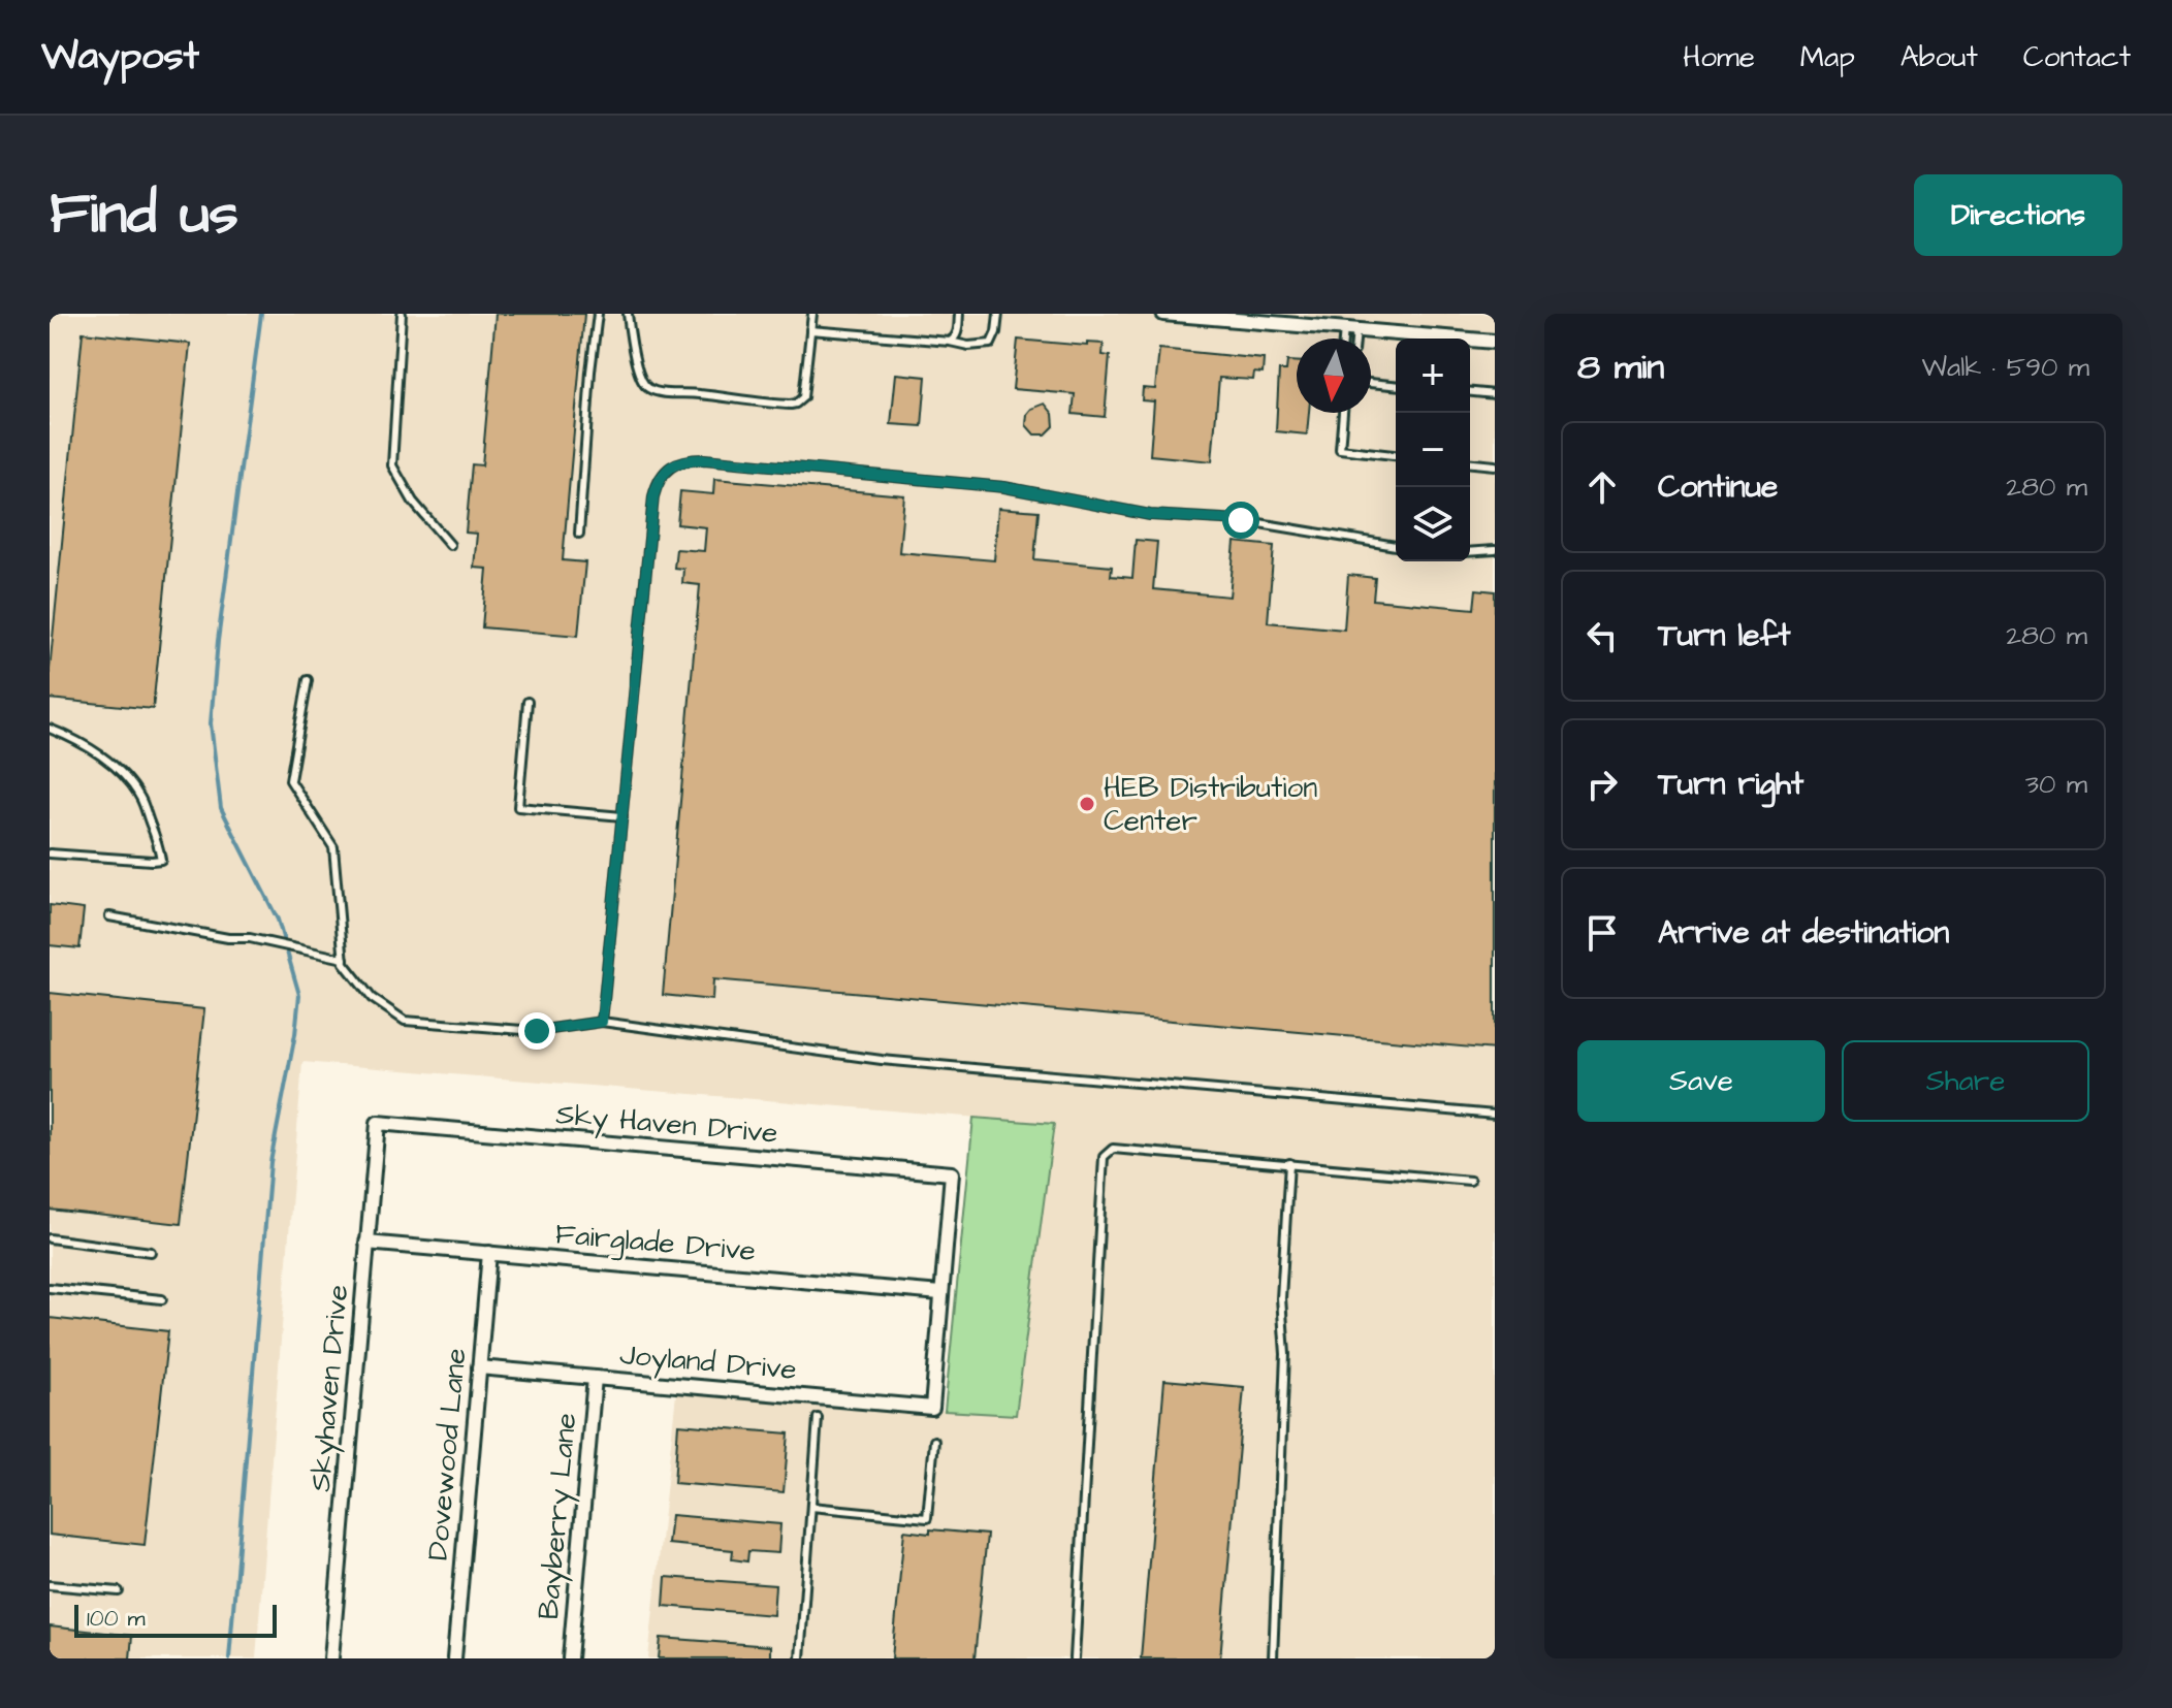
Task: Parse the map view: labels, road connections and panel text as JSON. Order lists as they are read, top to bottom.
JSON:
{
  "streets": {
    "street": [
      "Sky Haven Drive",
      "Fairglade Drive",
      "Joyland Drive",
      "Skyhaven Drive",
      "Dovewood Lane",
      "Bayberry Lane"
    ]
  },
  "crossings": [
    ["Sky Haven Drive", "Fairglade Drive"],
    ["Sky Haven Drive", "Joyland Drive"],
    ["Sky Haven Drive", "Skyhaven Drive"],
    ["Fairglade Drive", "Joyland Drive"],
    ["Fairglade Drive", "Skyhaven Drive"],
    ["Fairglade Drive", "Dovewood Lane"],
    ["Joyland Drive", "Dovewood Lane"],
    ["Joyland Drive", "Bayberry Lane"]
  ],
  "places": ["HEB Distribution Center"],
  "scale_bar": "100 m",
  "north": "bottom",
  "page": {
    "header": "Waypost",
    "nav": [
      "Home",
      "Map",
      "About",
      "Contact"
    ],
    "title": "Find us",
    "buttons": [
      "Directions",
      ["Save", "Share"]
    ],
    "heading": ["8 min", "Walk · 590 m"],
    "map_buttons": ["+", "−"],
    "list": [
      ["Continue", "280 m"],
      ["Turn left", "280 m"],
      ["Turn right", "30 m"],
      "Arrive at destination"
    ],
    "scale": "100 m"
  }
}
